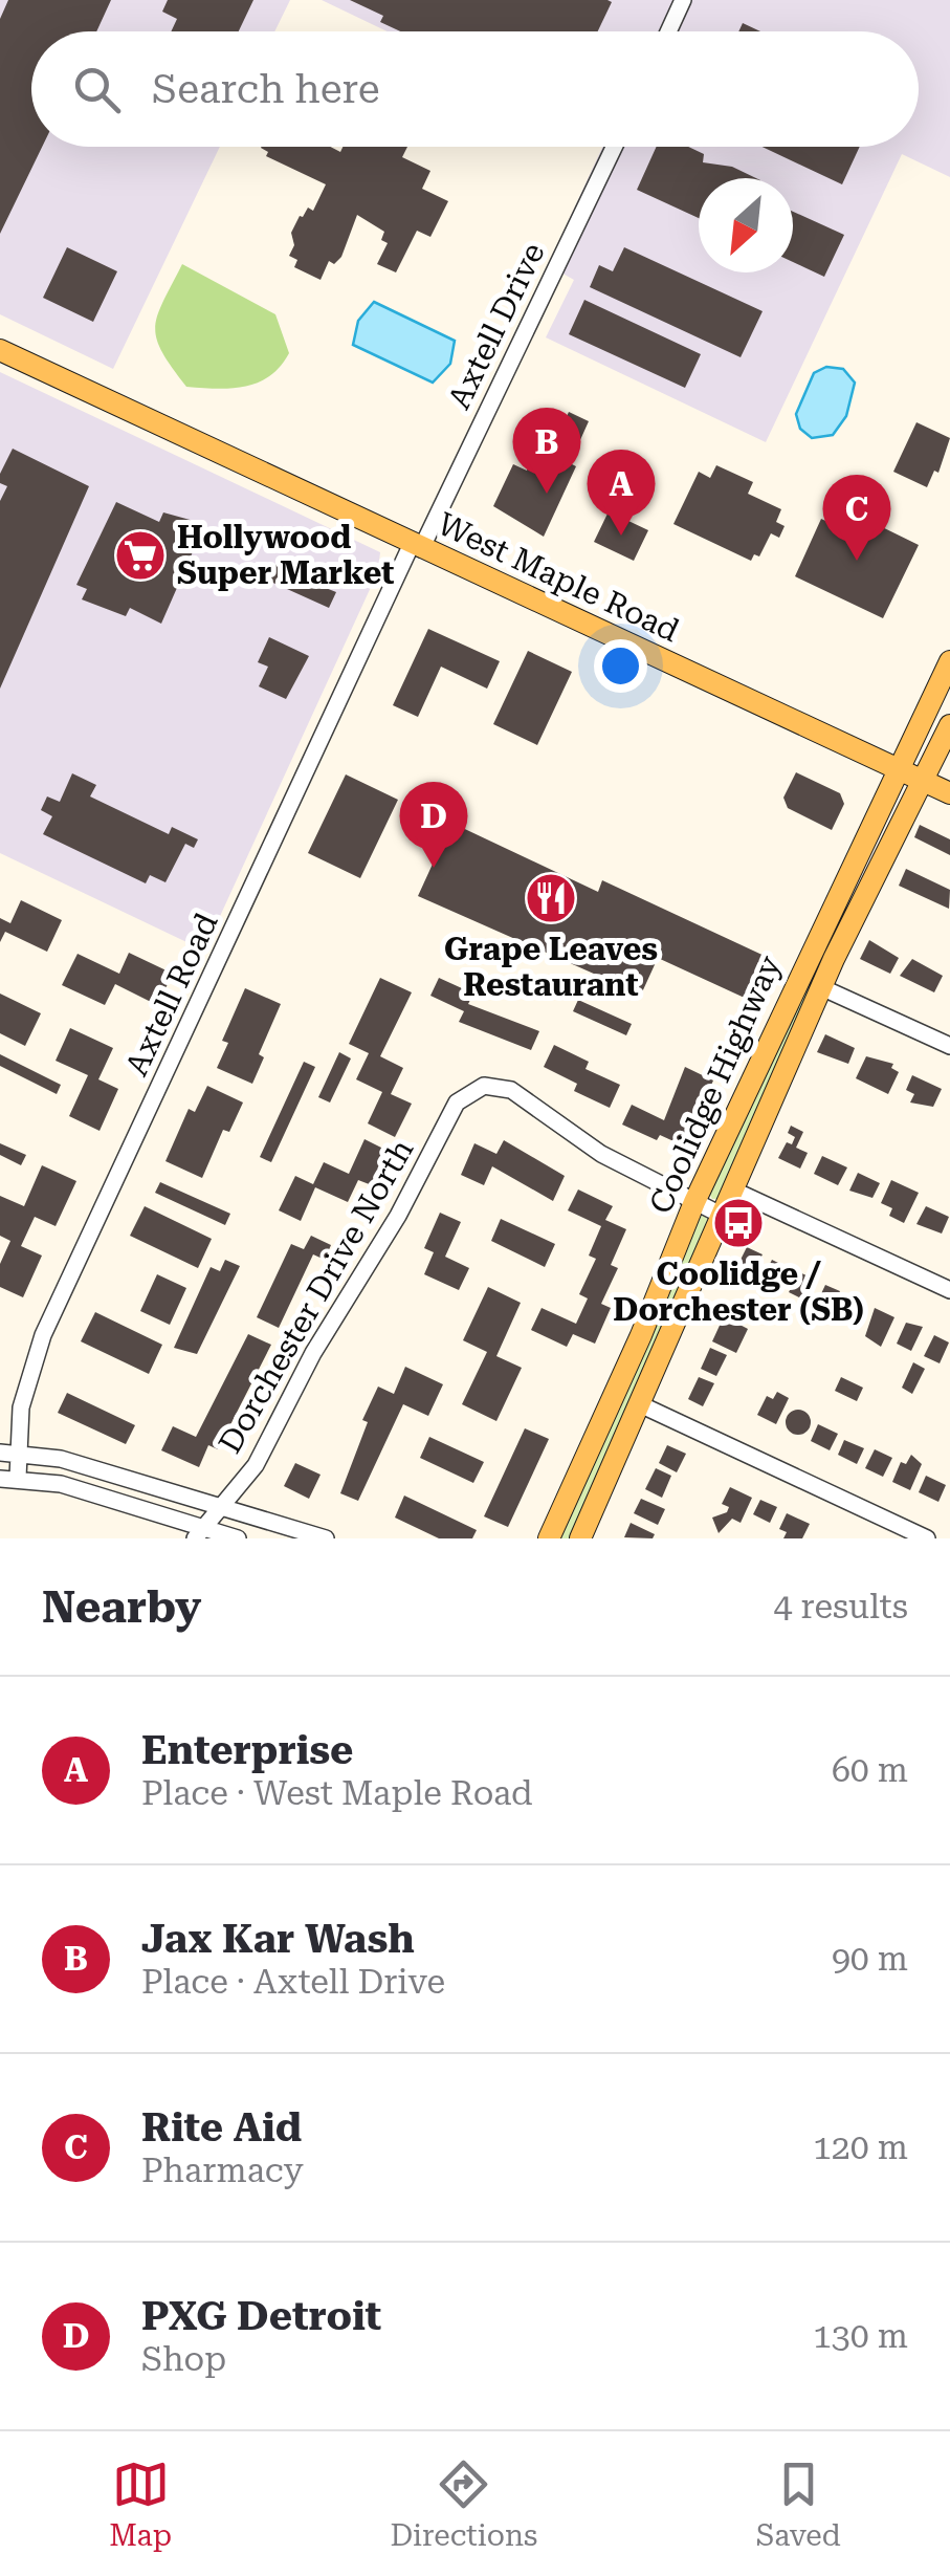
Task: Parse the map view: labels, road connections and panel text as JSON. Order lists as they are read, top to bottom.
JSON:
{
  "streets": {
    "main road": ["West Maple Road", "Coolidge Highway"],
    "street": ["Axtell Drive", "Axtell Road", "Dorchester Drive North"]
  },
  "crossings": [
    ["Axtell Drive", "West Maple Road"],
    ["Axtell Drive", "Axtell Road"],
    ["West Maple Road", "Axtell Road"],
    ["West Maple Road", "Coolidge Highway"],
    ["Coolidge Highway", "Dorchester Drive North"]
  ],
  "places": {
    "supermarket": ["Hollywood Super Market"],
    "restaurant": ["Grape Leaves Restaurant"],
    "bus stop": ["Coolidge / Dorchester (SB)"]
  },
  "north": "bottom left",
  "page": {
    "search": "Search here",
    "pins": [
      "B",
      "A",
      "C",
      "D"
    ],
    "heading": ["Nearby", "4 results"],
    "list": [
      {
        "mark": "A",
        "name": "Enterprise",
        "note": "Place · West Maple Road",
        "value": "60 m"
      },
      {
        "mark": "B",
        "name": "Jax Kar Wash",
        "note": "Place · Axtell Drive",
        "value": "90 m"
      },
      {
        "mark": "C",
        "name": "Rite Aid",
        "note": "Pharmacy",
        "value": "120 m"
      },
      {
        "mark": "D",
        "name": "PXG Detroit",
        "note": "Shop",
        "value": "130 m"
      }
    ],
    "nav": ["Map", "Directions", "Saved"]
  }
}
